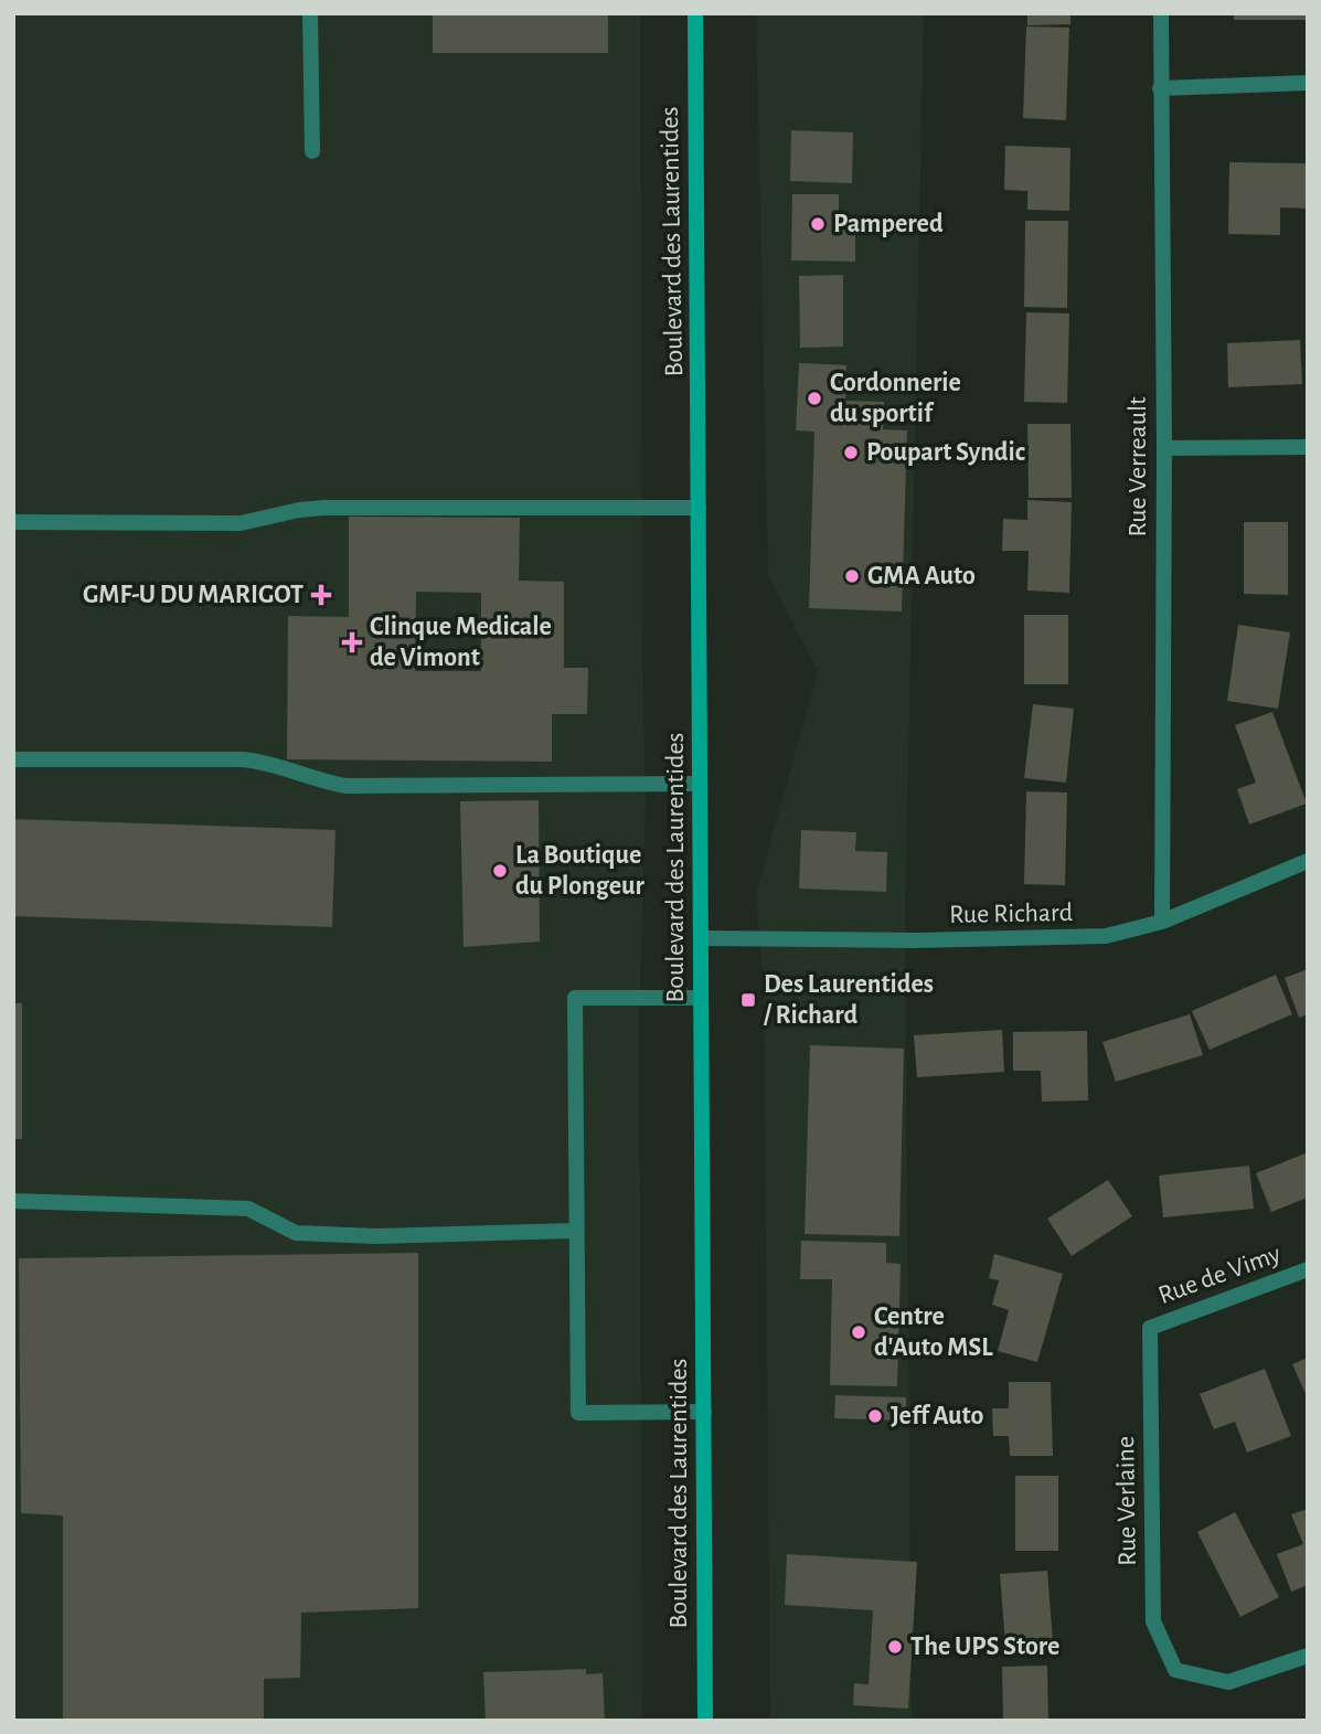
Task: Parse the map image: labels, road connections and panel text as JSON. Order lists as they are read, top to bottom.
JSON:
{
  "streets": {
    "main road": ["Boulevard des Laurentides"],
    "street": [
      "Rue Verreault",
      "Rue Richard",
      "Rue de Vimy",
      "Rue Verlaine"
    ]
  },
  "crossings": [
    ["Boulevard des Laurentides", "Rue Richard"],
    ["Rue Verreault", "Rue Richard"],
    ["Rue de Vimy", "Rue Verlaine"]
  ],
  "places": {
    "other": [
      "Pampered",
      "Cordonnerie du sportif",
      "Poupart Syndic",
      "GMA Auto",
      "La Boutique du Plongeur",
      "Centre d'Auto MSL",
      "Jeff Auto",
      "The UPS Store"
    ],
    "health": ["GMF-U DU MARIGOT", "Clinque Medicale de Vimont"],
    "transit": ["Des Laurentides / Richard"]
  }
}
